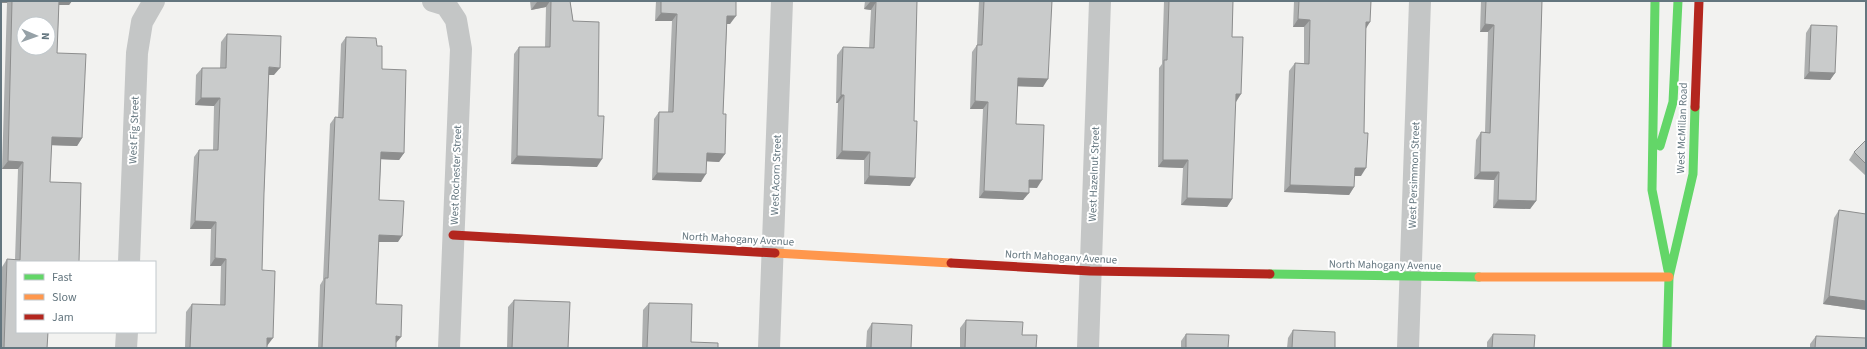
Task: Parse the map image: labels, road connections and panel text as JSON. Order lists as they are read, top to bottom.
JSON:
{
  "streets": {
    "street": [
      "West McMillan Road",
      "West Fig Street",
      "West Hazelnut Street",
      "West Rochester Street",
      "West Acorn Street",
      "West Persimmon Street",
      "North Mahogany Avenue"
    ]
  },
  "crossings": [
    ["West McMillan Road", "North Mahogany Avenue"],
    ["West Hazelnut Street", "North Mahogany Avenue"],
    ["West Rochester Street", "North Mahogany Avenue"],
    ["West Acorn Street", "North Mahogany Avenue"],
    ["West Persimmon Street", "North Mahogany Avenue"]
  ],
  "legend": ["Fast", "Slow", "Jam"],
  "north": "right"
}
